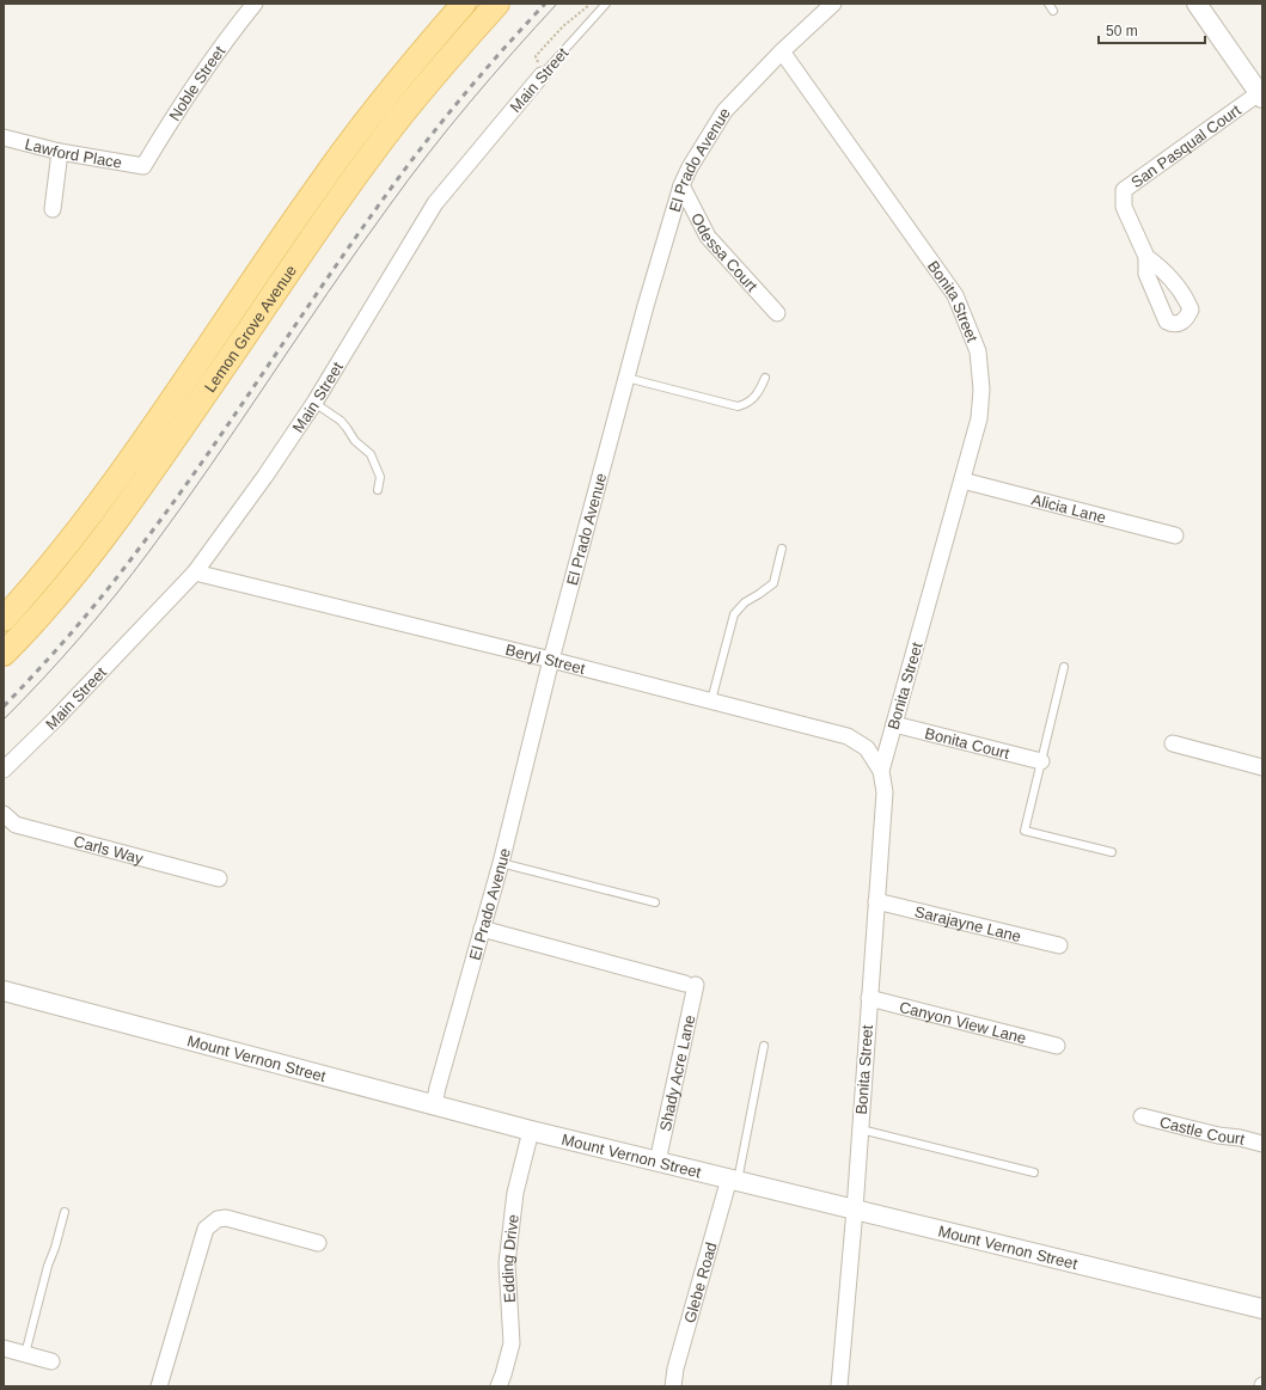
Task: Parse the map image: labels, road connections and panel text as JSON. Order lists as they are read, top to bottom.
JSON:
{
  "streets": {
    "main road": ["Lemon Grove Avenue"],
    "street": [
      "Main Street",
      "Noble Street",
      "San Pasqual Court",
      "Lawford Place",
      "El Prado Avenue",
      "Odessa Court",
      "Bonita Street",
      "Alicia Lane",
      "Beryl Street",
      "Bonita Court",
      "Carls Way",
      "Sarajayne Lane",
      "Canyon View Lane",
      "Mount Vernon Street",
      "Shady Acre Lane",
      "Castle Court",
      "Edding Drive",
      "Glebe Road"
    ]
  },
  "crossings": [
    ["Main Street", "Beryl Street"],
    ["Noble Street", "Lawford Place"],
    ["El Prado Avenue", "Odessa Court"],
    ["El Prado Avenue", "Bonita Street"],
    ["El Prado Avenue", "Beryl Street"],
    ["El Prado Avenue", "Mount Vernon Street"],
    ["El Prado Avenue", "Shady Acre Lane"],
    ["Bonita Street", "Alicia Lane"],
    ["Bonita Street", "Beryl Street"],
    ["Bonita Street", "Bonita Court"],
    ["Bonita Street", "Sarajayne Lane"],
    ["Bonita Street", "Canyon View Lane"],
    ["Bonita Street", "Mount Vernon Street"],
    ["Mount Vernon Street", "Shady Acre Lane"],
    ["Mount Vernon Street", "Edding Drive"],
    ["Mount Vernon Street", "Glebe Road"]
  ],
  "scale_bar": "50 m"
}
